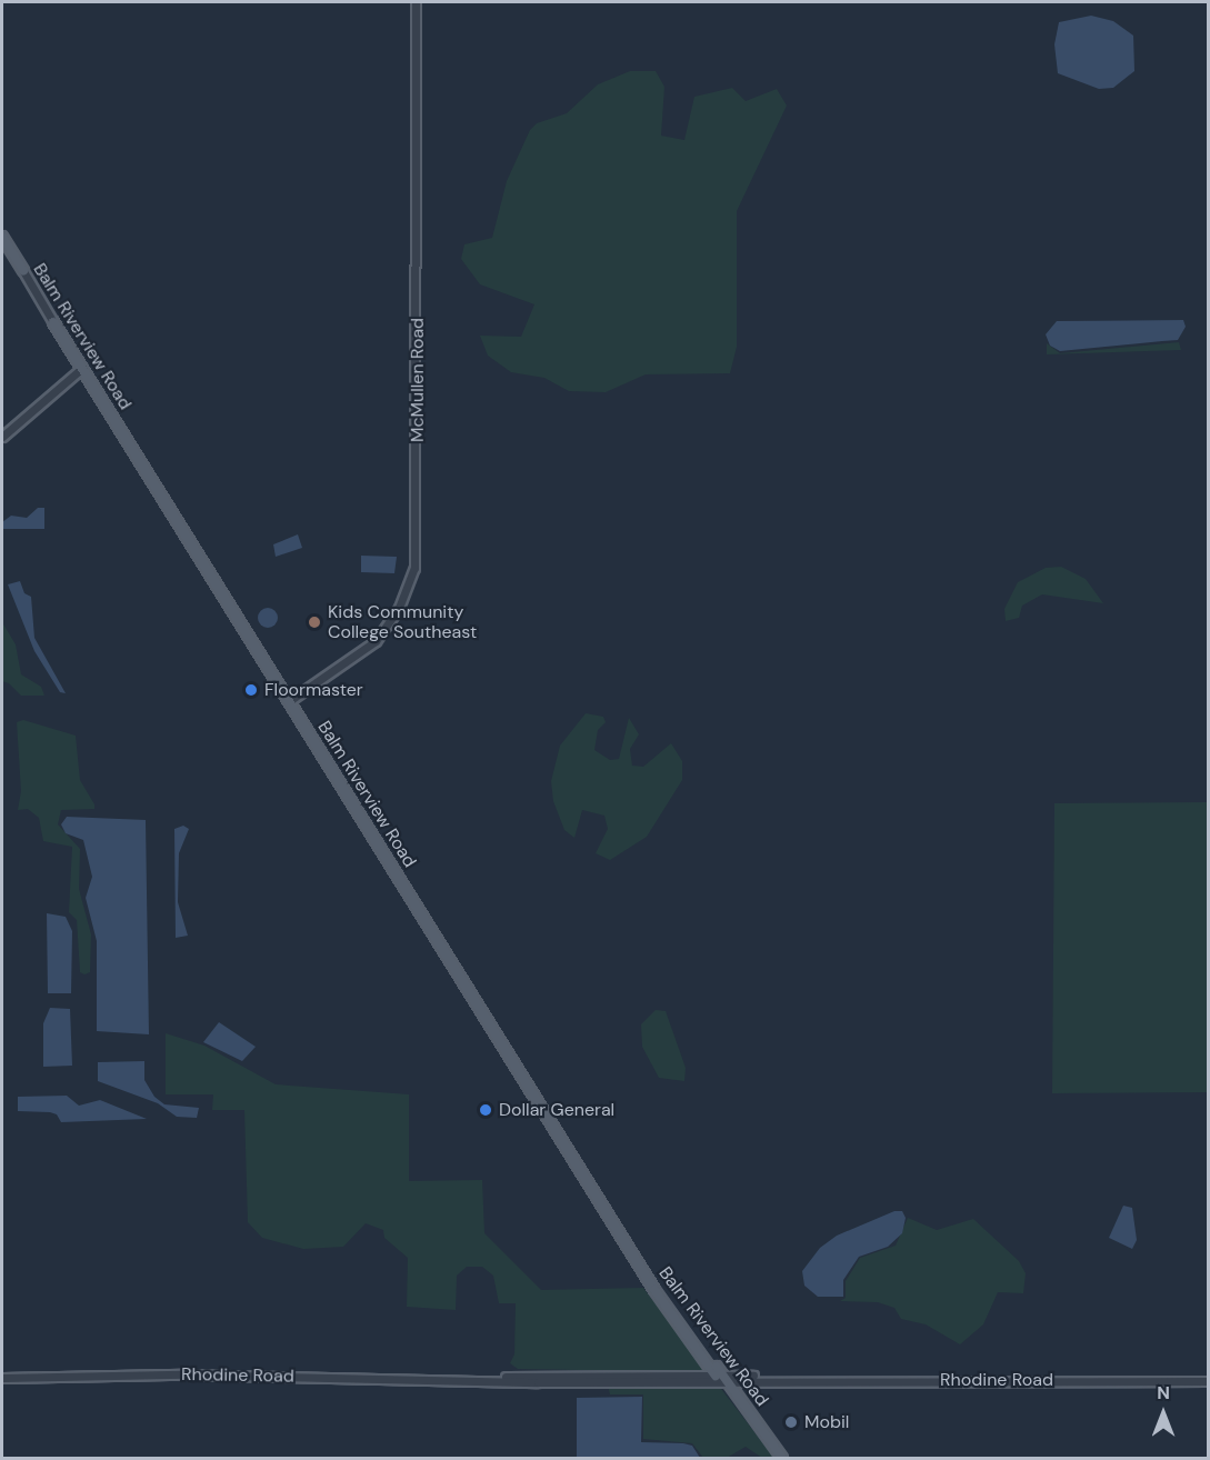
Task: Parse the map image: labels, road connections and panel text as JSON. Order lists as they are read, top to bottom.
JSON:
{
  "streets": {
    "main road": ["Balm Riverview Road"],
    "street": ["McMullen Road", "Rhodine Road"]
  },
  "crossings": [
    ["Balm Riverview Road", "McMullen Road"],
    ["Balm Riverview Road", "Rhodine Road"]
  ],
  "places": [
    "Kids Community College Southeast",
    "Floormaster",
    "Dollar General",
    "Mobil"
  ],
  "north": "top"
}
